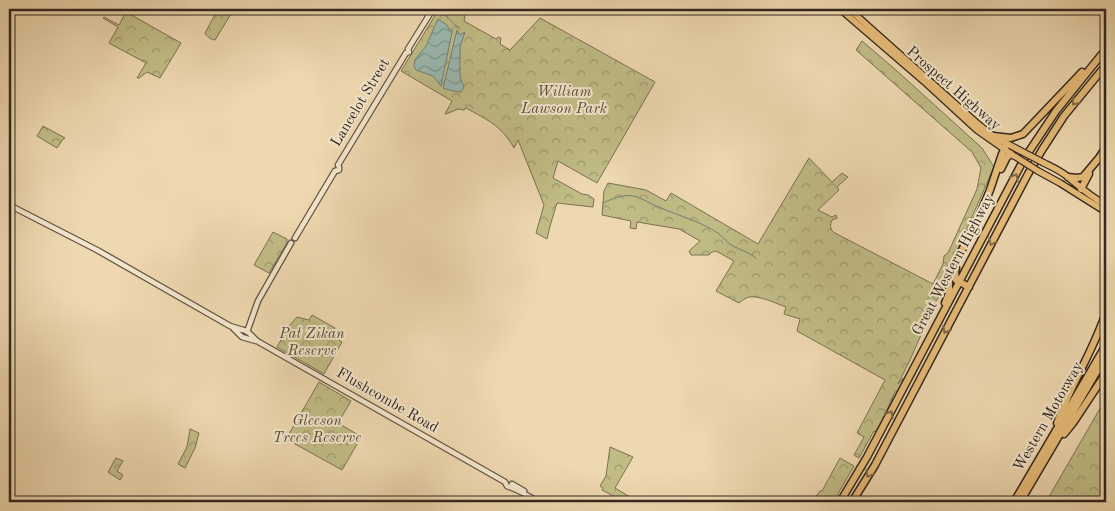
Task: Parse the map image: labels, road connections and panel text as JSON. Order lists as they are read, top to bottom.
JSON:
{
  "streets": {
    "highway": ["Great Western Highway", "Western Motorway"],
    "main road": ["Prospect Highway"],
    "street": ["Lancelot Street", "Flushcombe Road"]
  },
  "crossings": [
    ["Lancelot Street", "Flushcombe Road"]
  ],
  "parks": ["William Lawson Park", "Pat Zikan Reserve", "Gleeson Trees Reserve"]
}
